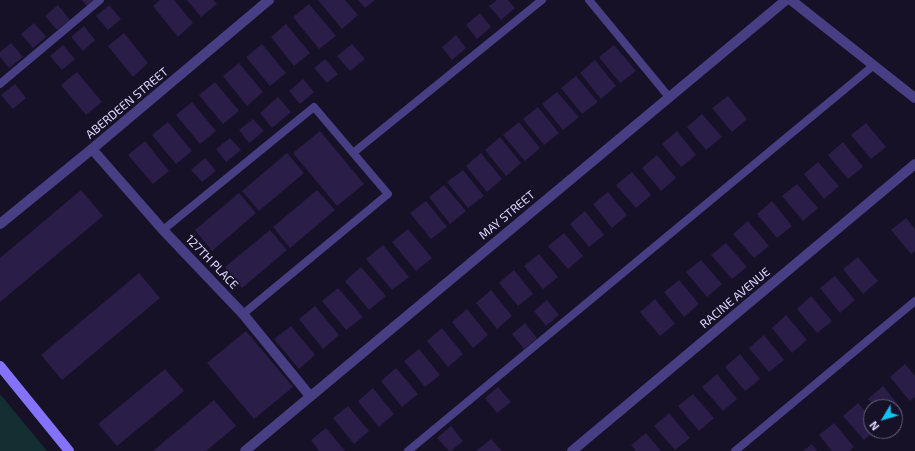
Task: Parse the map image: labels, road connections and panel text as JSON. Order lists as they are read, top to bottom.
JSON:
{
  "streets": {
    "street": [
      "ABERDEEN STREET",
      "MAY STREET",
      "127TH PLACE",
      "RACINE AVENUE"
    ]
  },
  "crossings": [
    ["ABERDEEN STREET", "127TH PLACE"],
    ["MAY STREET", "127TH PLACE"]
  ],
  "north": "bottom left"
}
